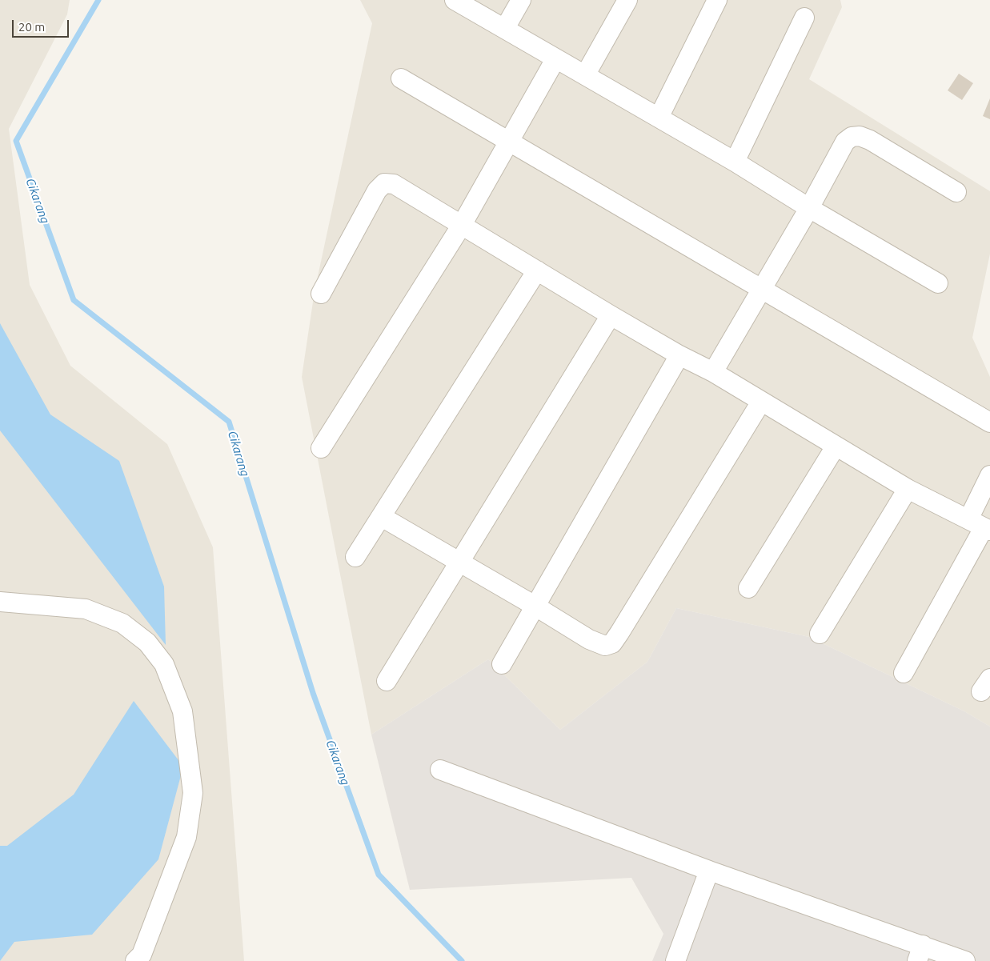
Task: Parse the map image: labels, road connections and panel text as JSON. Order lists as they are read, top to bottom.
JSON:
{
  "water": ["Cikarang"],
  "scale_bar": "20 m"
}
